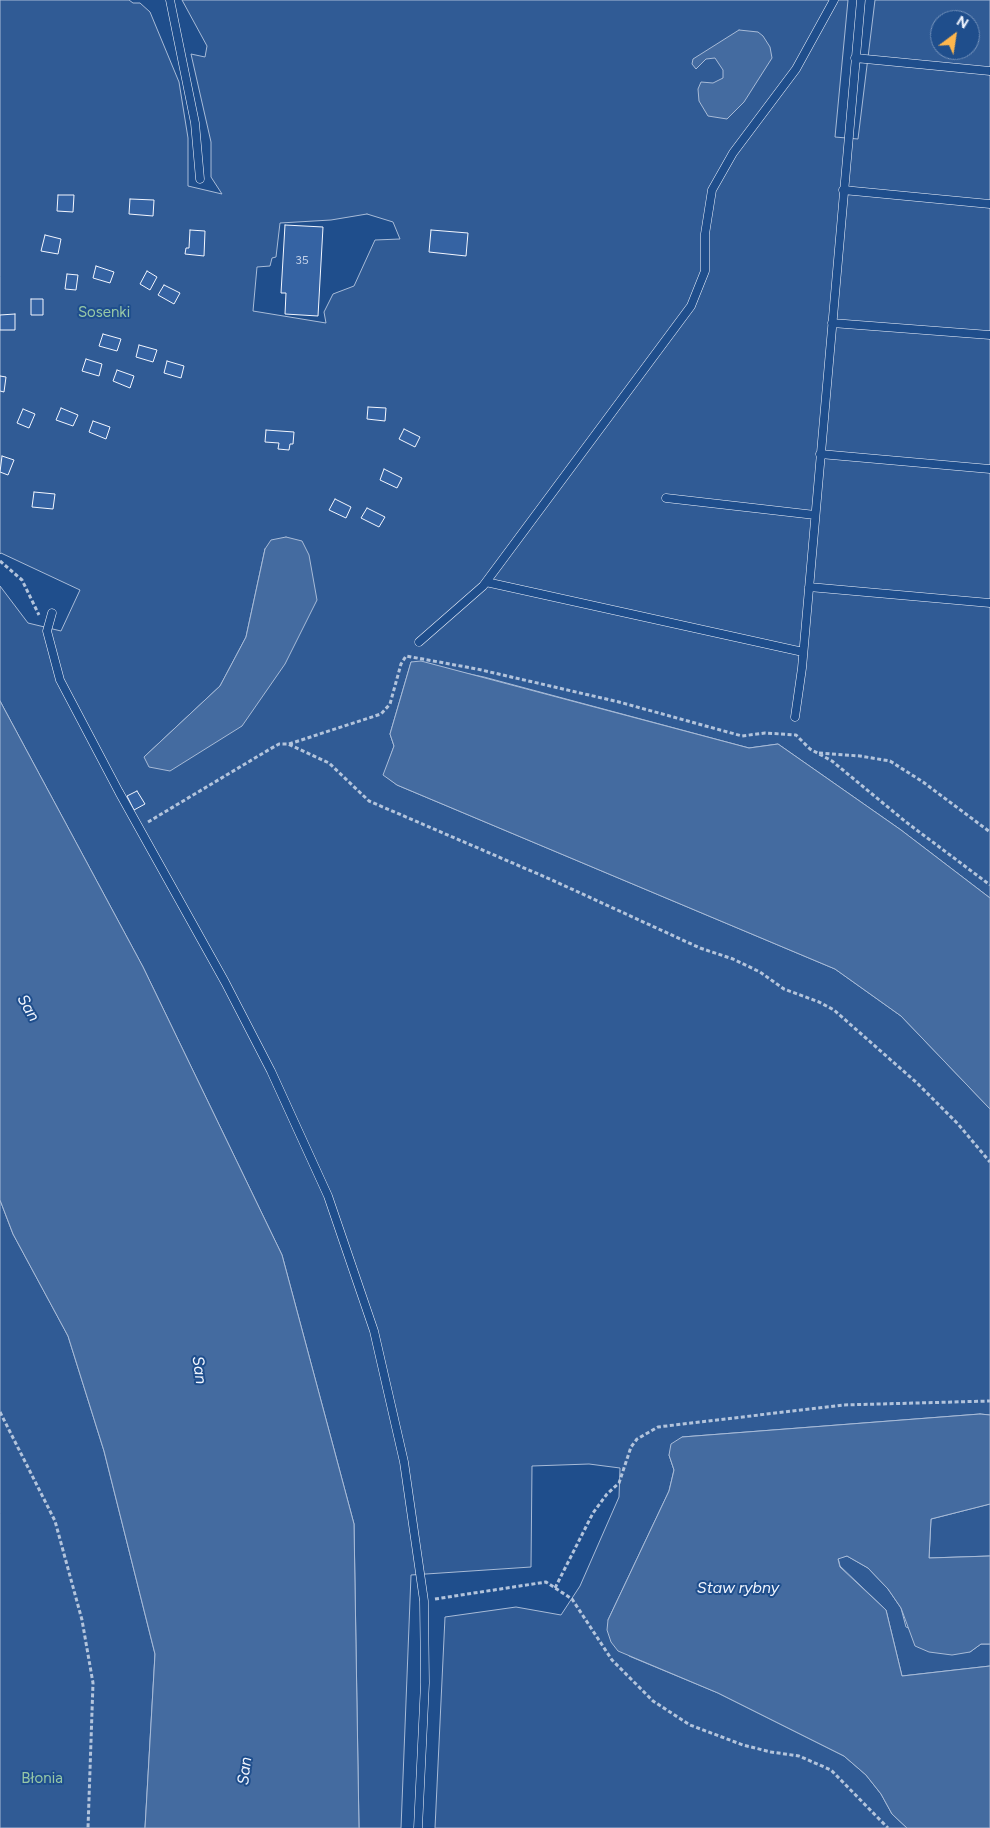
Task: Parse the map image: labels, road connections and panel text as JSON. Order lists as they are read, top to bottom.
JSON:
{
  "water": ["San", "Staw rybny"],
  "parks": ["Sosenki", "Błonia"],
  "house_numbers": ["35"],
  "north": "top right"
}
